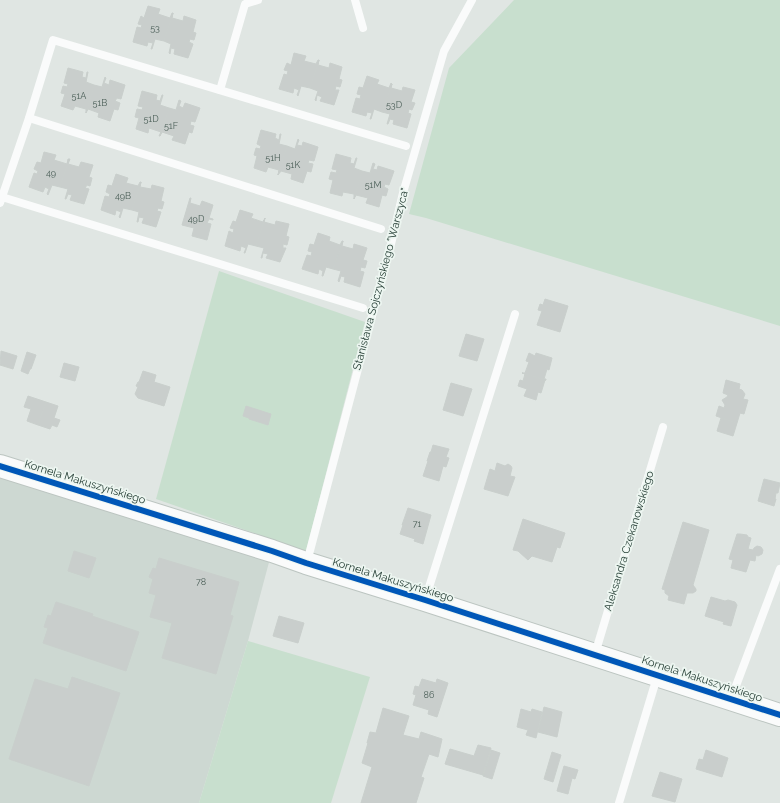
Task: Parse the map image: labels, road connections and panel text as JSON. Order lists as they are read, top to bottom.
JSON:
{
  "streets": {
    "street": ["Kornela Makuszyńskiego"],
    "lane": ["Stanisława Sojczyńskiego \"Warszyca\"", "Aleksandra Czekanowskiego"]
  },
  "crossings": [
    ["Stanisława Sojczyńskiego \"Warszyca\"", "Kornela Makuszyńskiego"],
    ["Kornela Makuszyńskiego", "Aleksandra Czekanowskiego"]
  ],
  "house_numbers": [
    "53",
    "51A",
    "51B",
    "53D",
    "51D",
    "51F",
    "51H",
    "51K",
    "49",
    "51M",
    "49B",
    "49D",
    "71",
    "78",
    "86"
  ]
}
